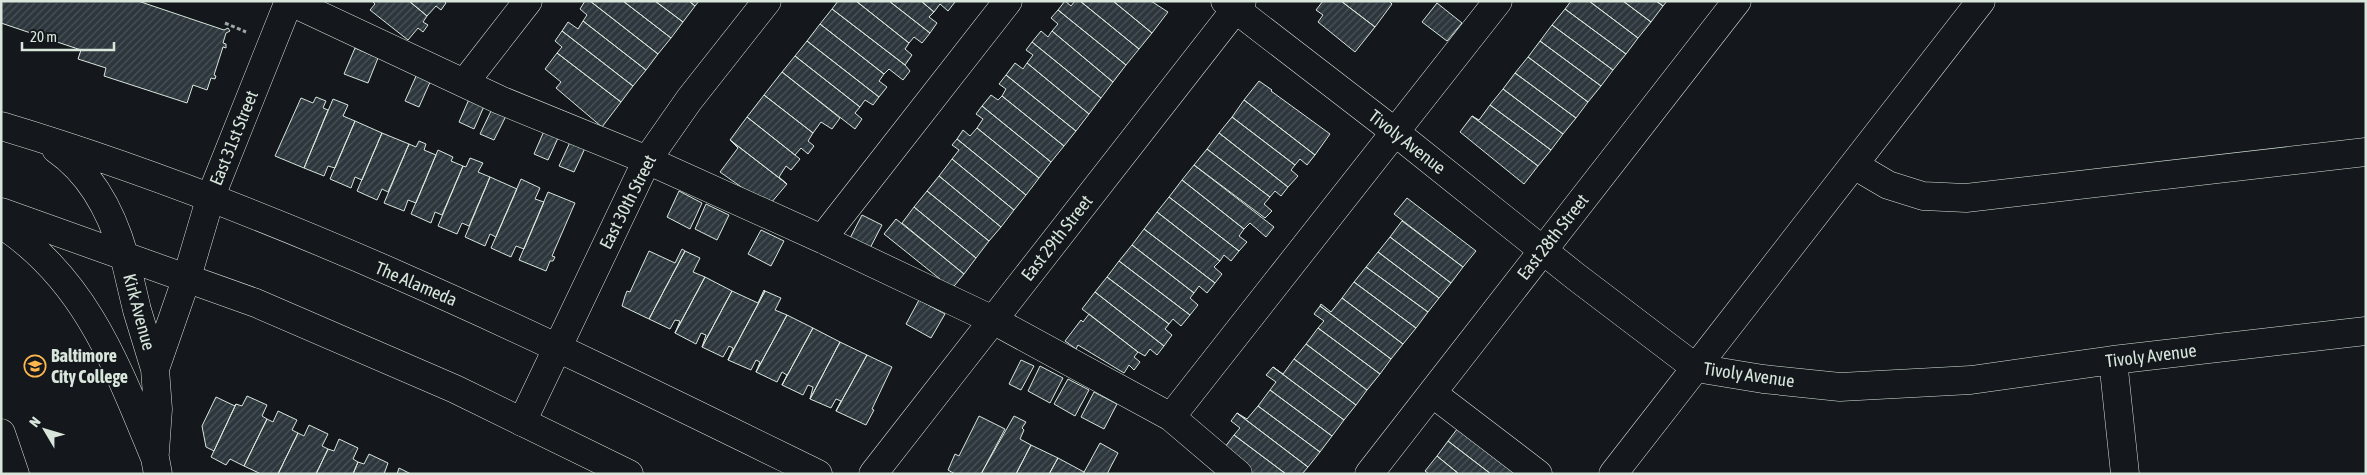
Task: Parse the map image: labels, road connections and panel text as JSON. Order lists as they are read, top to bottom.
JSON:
{
  "streets": {
    "street": [
      "East 31st Street",
      "Tivoly Avenue",
      "East 30th Street",
      "East 28th Street",
      "East 29th Street",
      "The Alameda",
      "Kirk Avenue"
    ]
  },
  "crossings": [
    ["East 31st Street", "The Alameda"],
    ["East 31st Street", "Kirk Avenue"],
    ["Tivoly Avenue", "East 28th Street"],
    ["Tivoly Avenue", "East 29th Street"],
    ["East 30th Street", "The Alameda"],
    ["The Alameda", "Kirk Avenue"]
  ],
  "places": {
    "school or university": ["Baltimore City College"]
  },
  "scale_bar": "20 m",
  "north": "top left"
}
